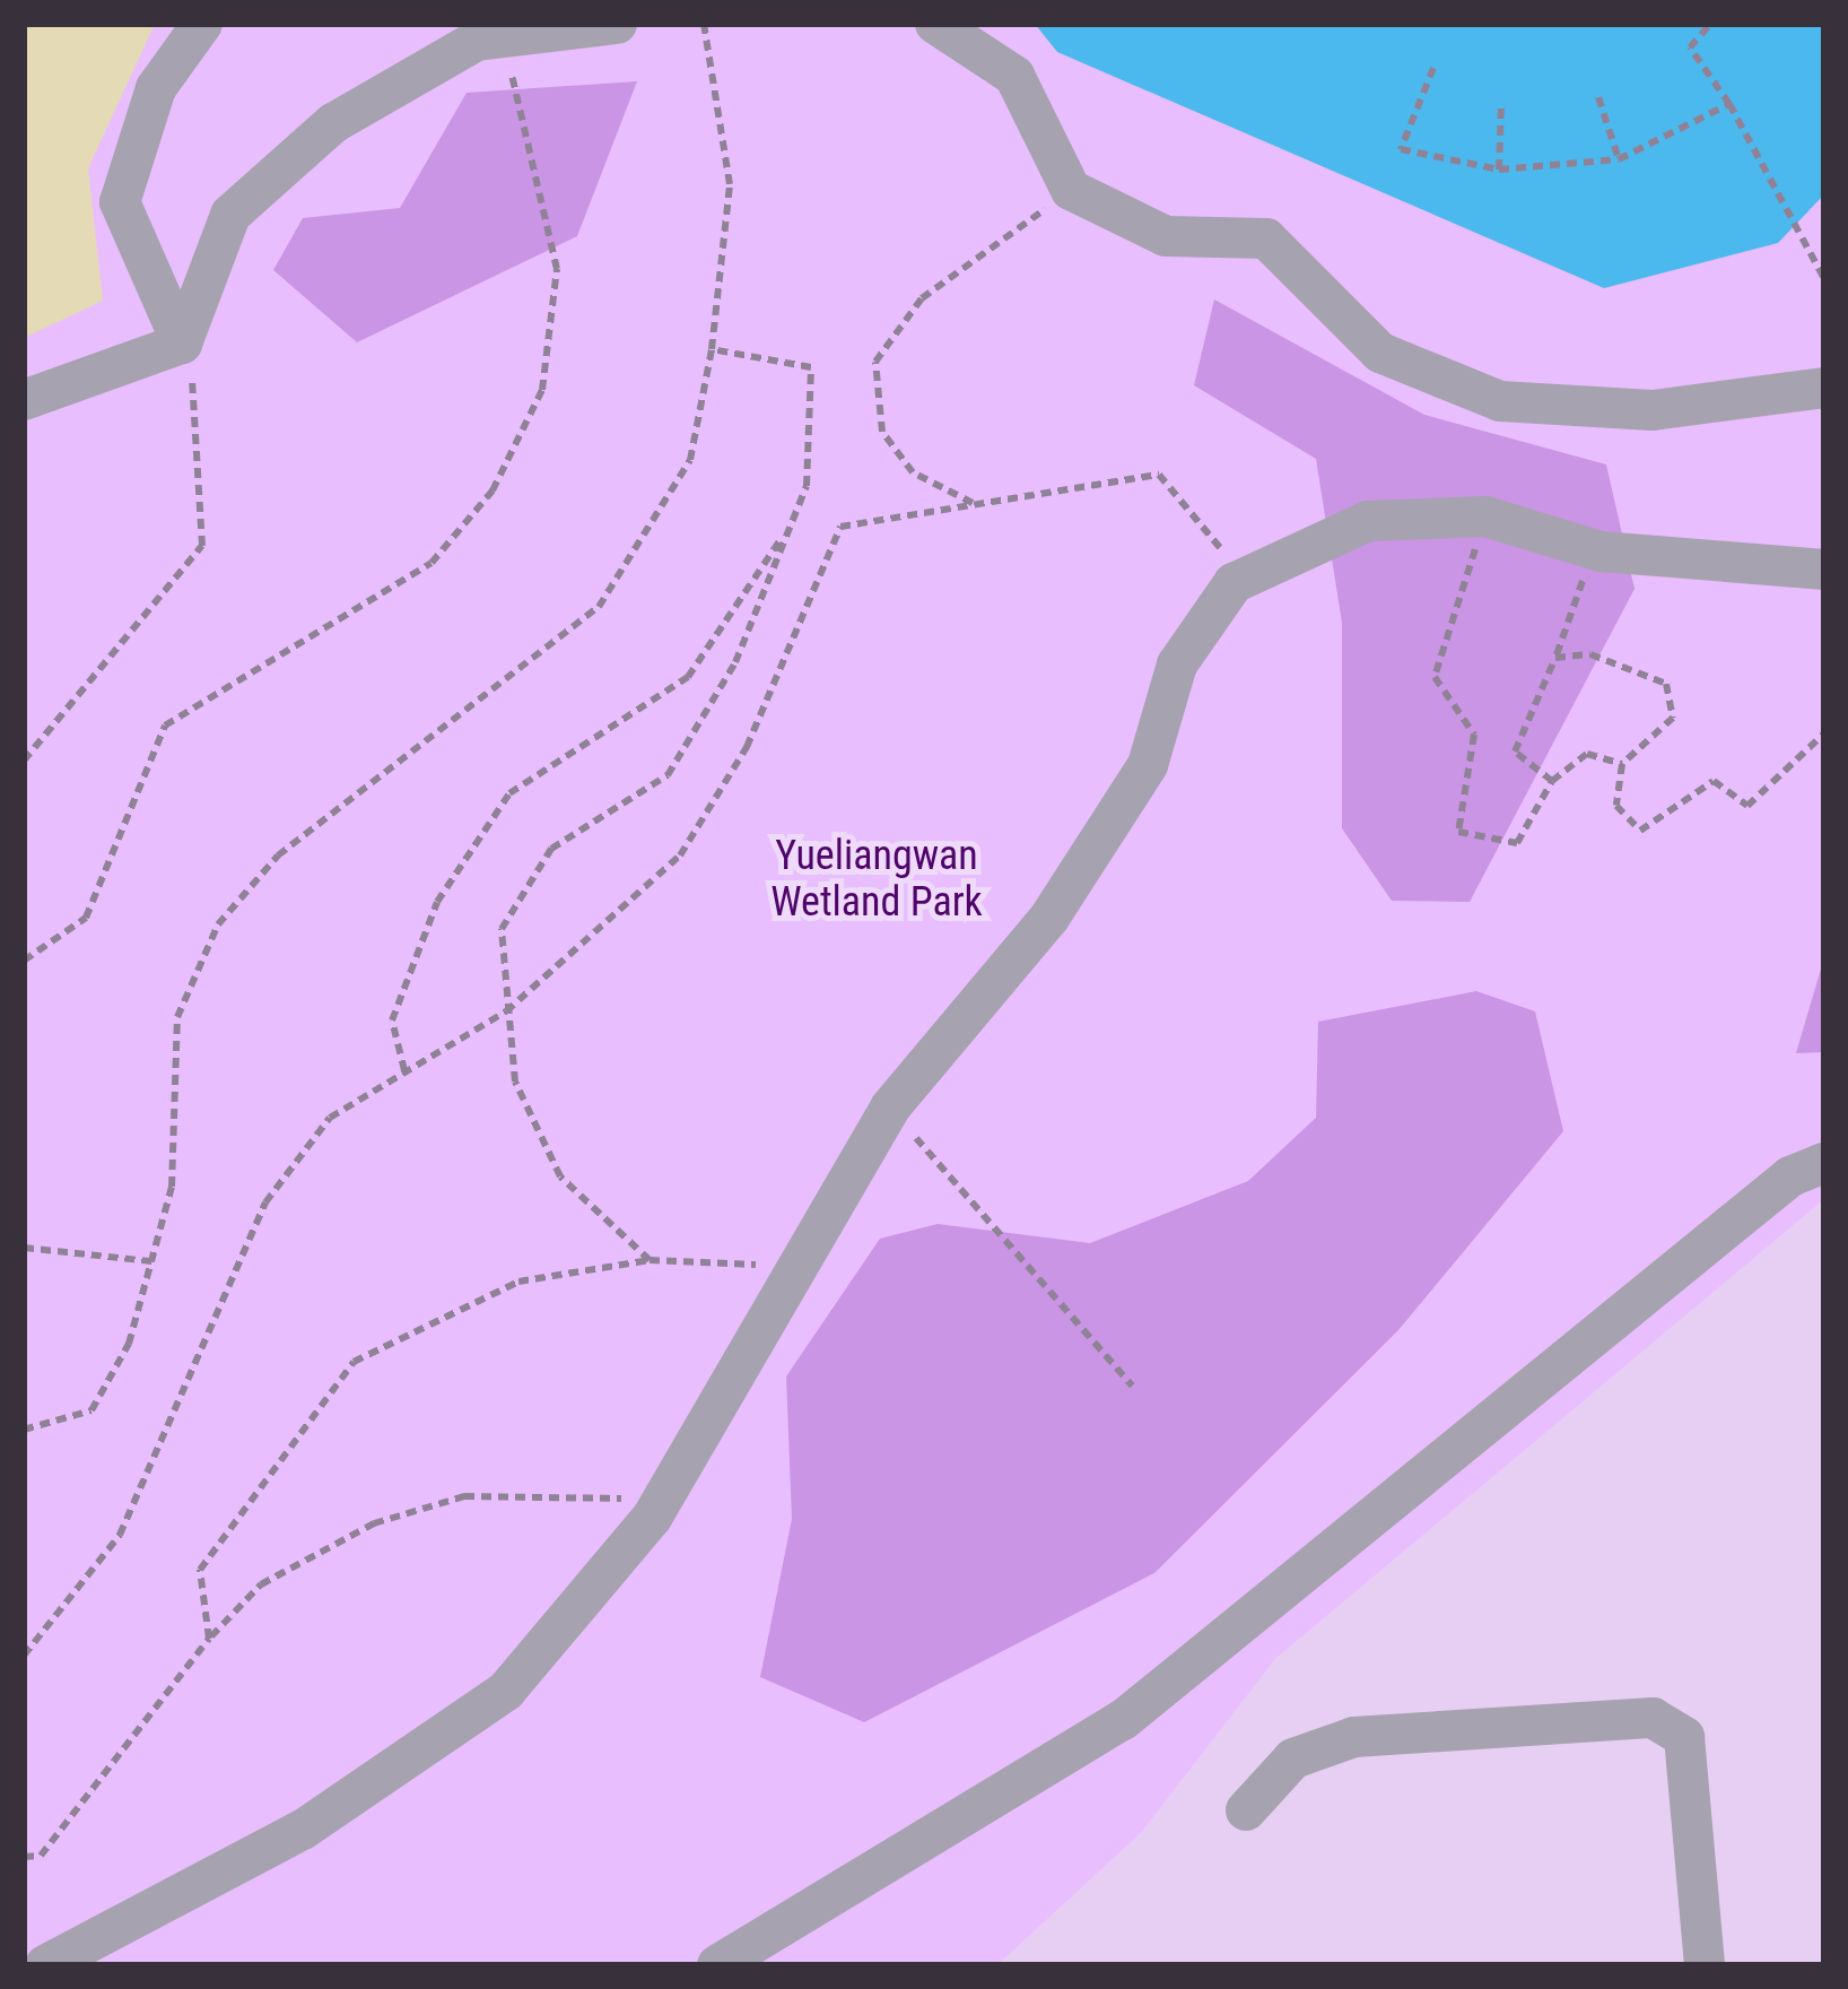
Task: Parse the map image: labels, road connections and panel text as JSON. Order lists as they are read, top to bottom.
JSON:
{
  "parks": ["Yueliangwan Wetland Park"]
}
